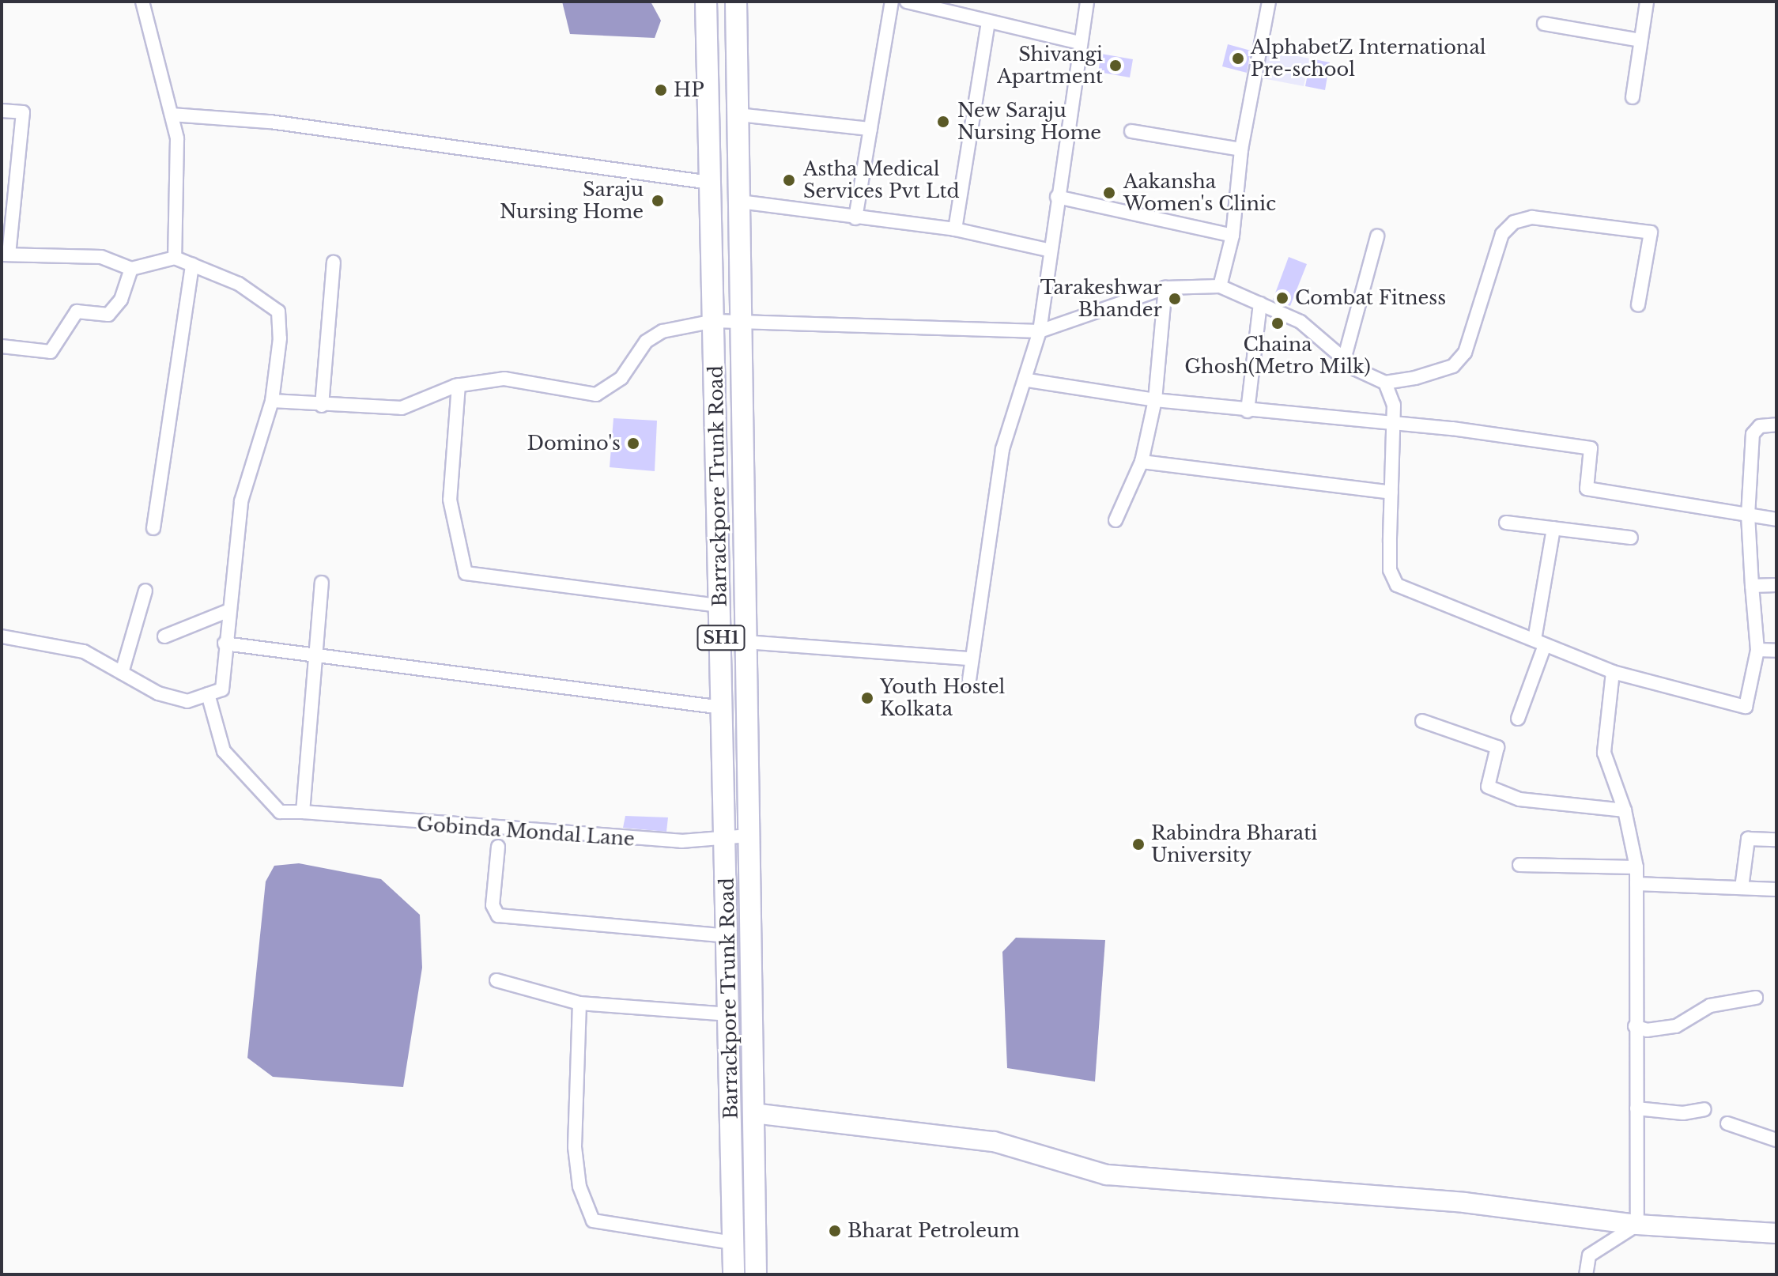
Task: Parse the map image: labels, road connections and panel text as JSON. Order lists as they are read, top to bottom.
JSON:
{
  "streets": {
    "main road": ["Barrackpore Trunk Road", "SH1"],
    "street": ["Gobinda Mondal Lane"]
  },
  "crossings": [
    ["Barrackpore Trunk Road", "Gobinda Mondal Lane"]
  ],
  "places": [
    "AlphabetZ International Pre-school",
    "Shivangi Apartment",
    "HP",
    "New Saraju Nursing Home",
    "Astha Medical Services Pvt Ltd",
    "Aakansha Women's Clinic",
    "Saraju Nursing Home",
    "Combat Fitness",
    "Tarakeshwar Bhander",
    "Chaina Ghosh(Metro Milk)",
    "Domino's",
    "Youth Hostel Kolkata",
    "Rabindra Bharati University",
    "Bharat Petroleum"
  ]
}
